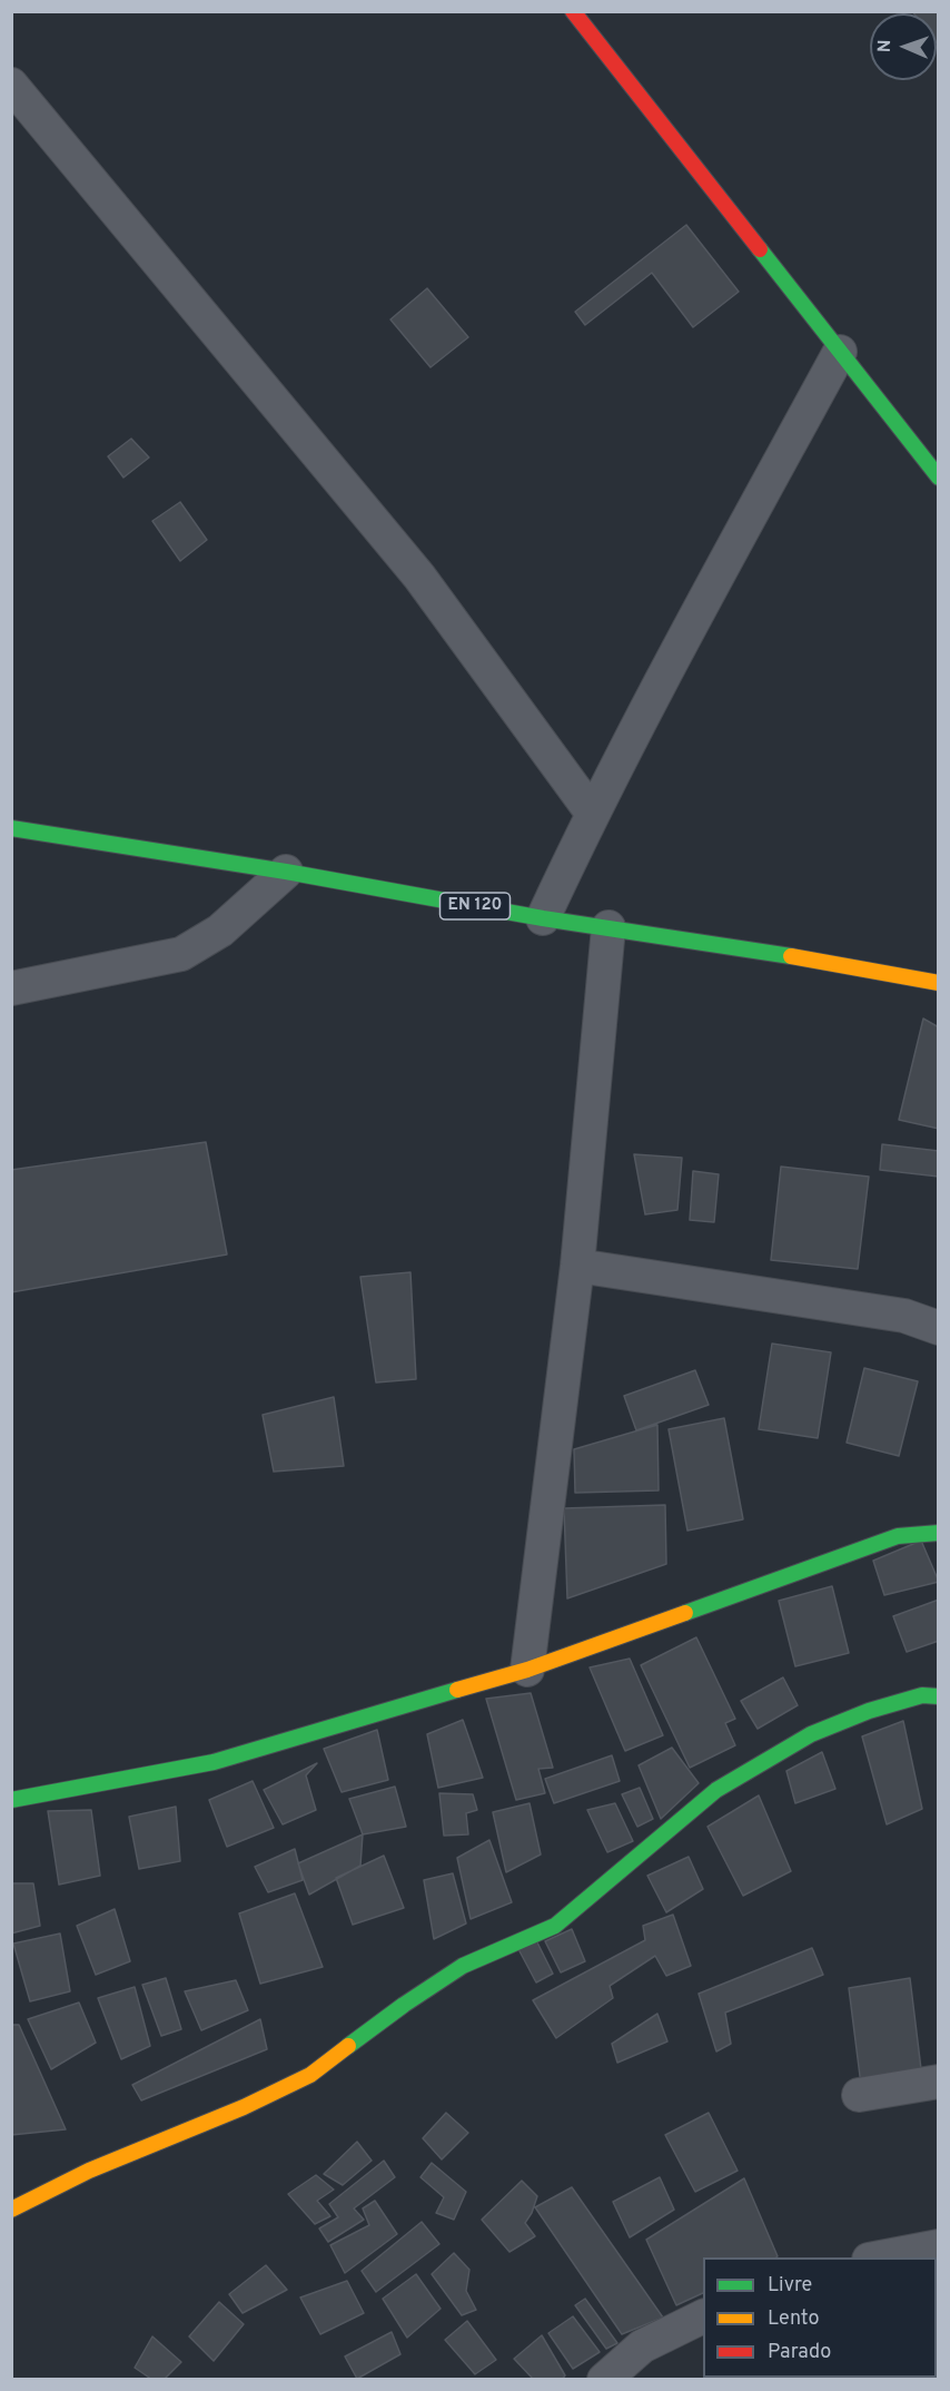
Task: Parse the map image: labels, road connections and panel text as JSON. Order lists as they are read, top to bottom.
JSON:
{
  "streets": {
    "street": ["EN 120"]
  },
  "legend": ["Livre", "Lento", "Parado"],
  "north": "left"
}
